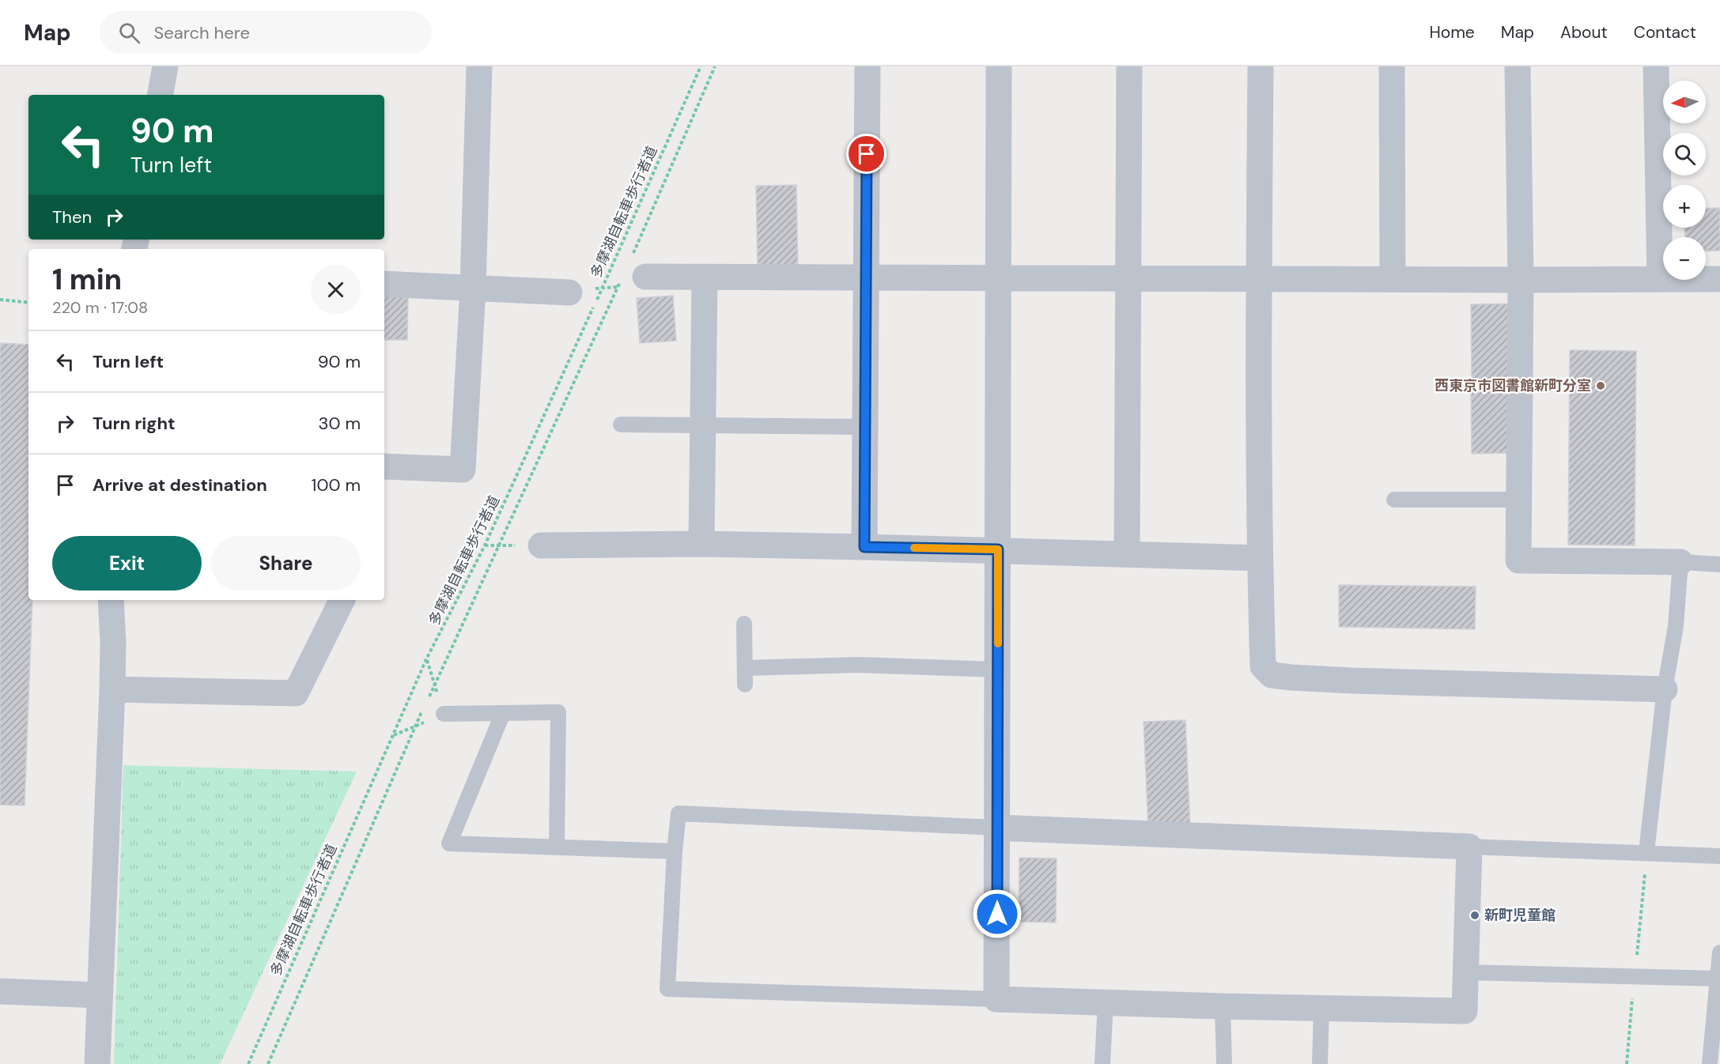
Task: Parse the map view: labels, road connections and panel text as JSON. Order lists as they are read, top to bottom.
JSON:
{
  "streets": {
    "path": ["多摩湖自転車歩行者道"]
  },
  "places": ["西東京市図書館新町分室", "新町児童館"],
  "north": "left",
  "page": {
    "header": "Map",
    "search": "Search here",
    "nav": [
      "Home",
      "Map",
      "About",
      "Contact"
    ],
    "map_buttons": ["+", "−"],
    "turn": ["90 m", "Turn left"],
    "then": "Then",
    "heading": ["1 min", "220 m · 17:08"],
    "list": [
      {
        "name": "Turn left",
        "value": "90 m"
      },
      {
        "name": "Turn right",
        "value": "30 m"
      },
      {
        "name": "Arrive at destination",
        "value": "100 m"
      }
    ],
    "buttons": ["Exit", "Share"]
  }
}
